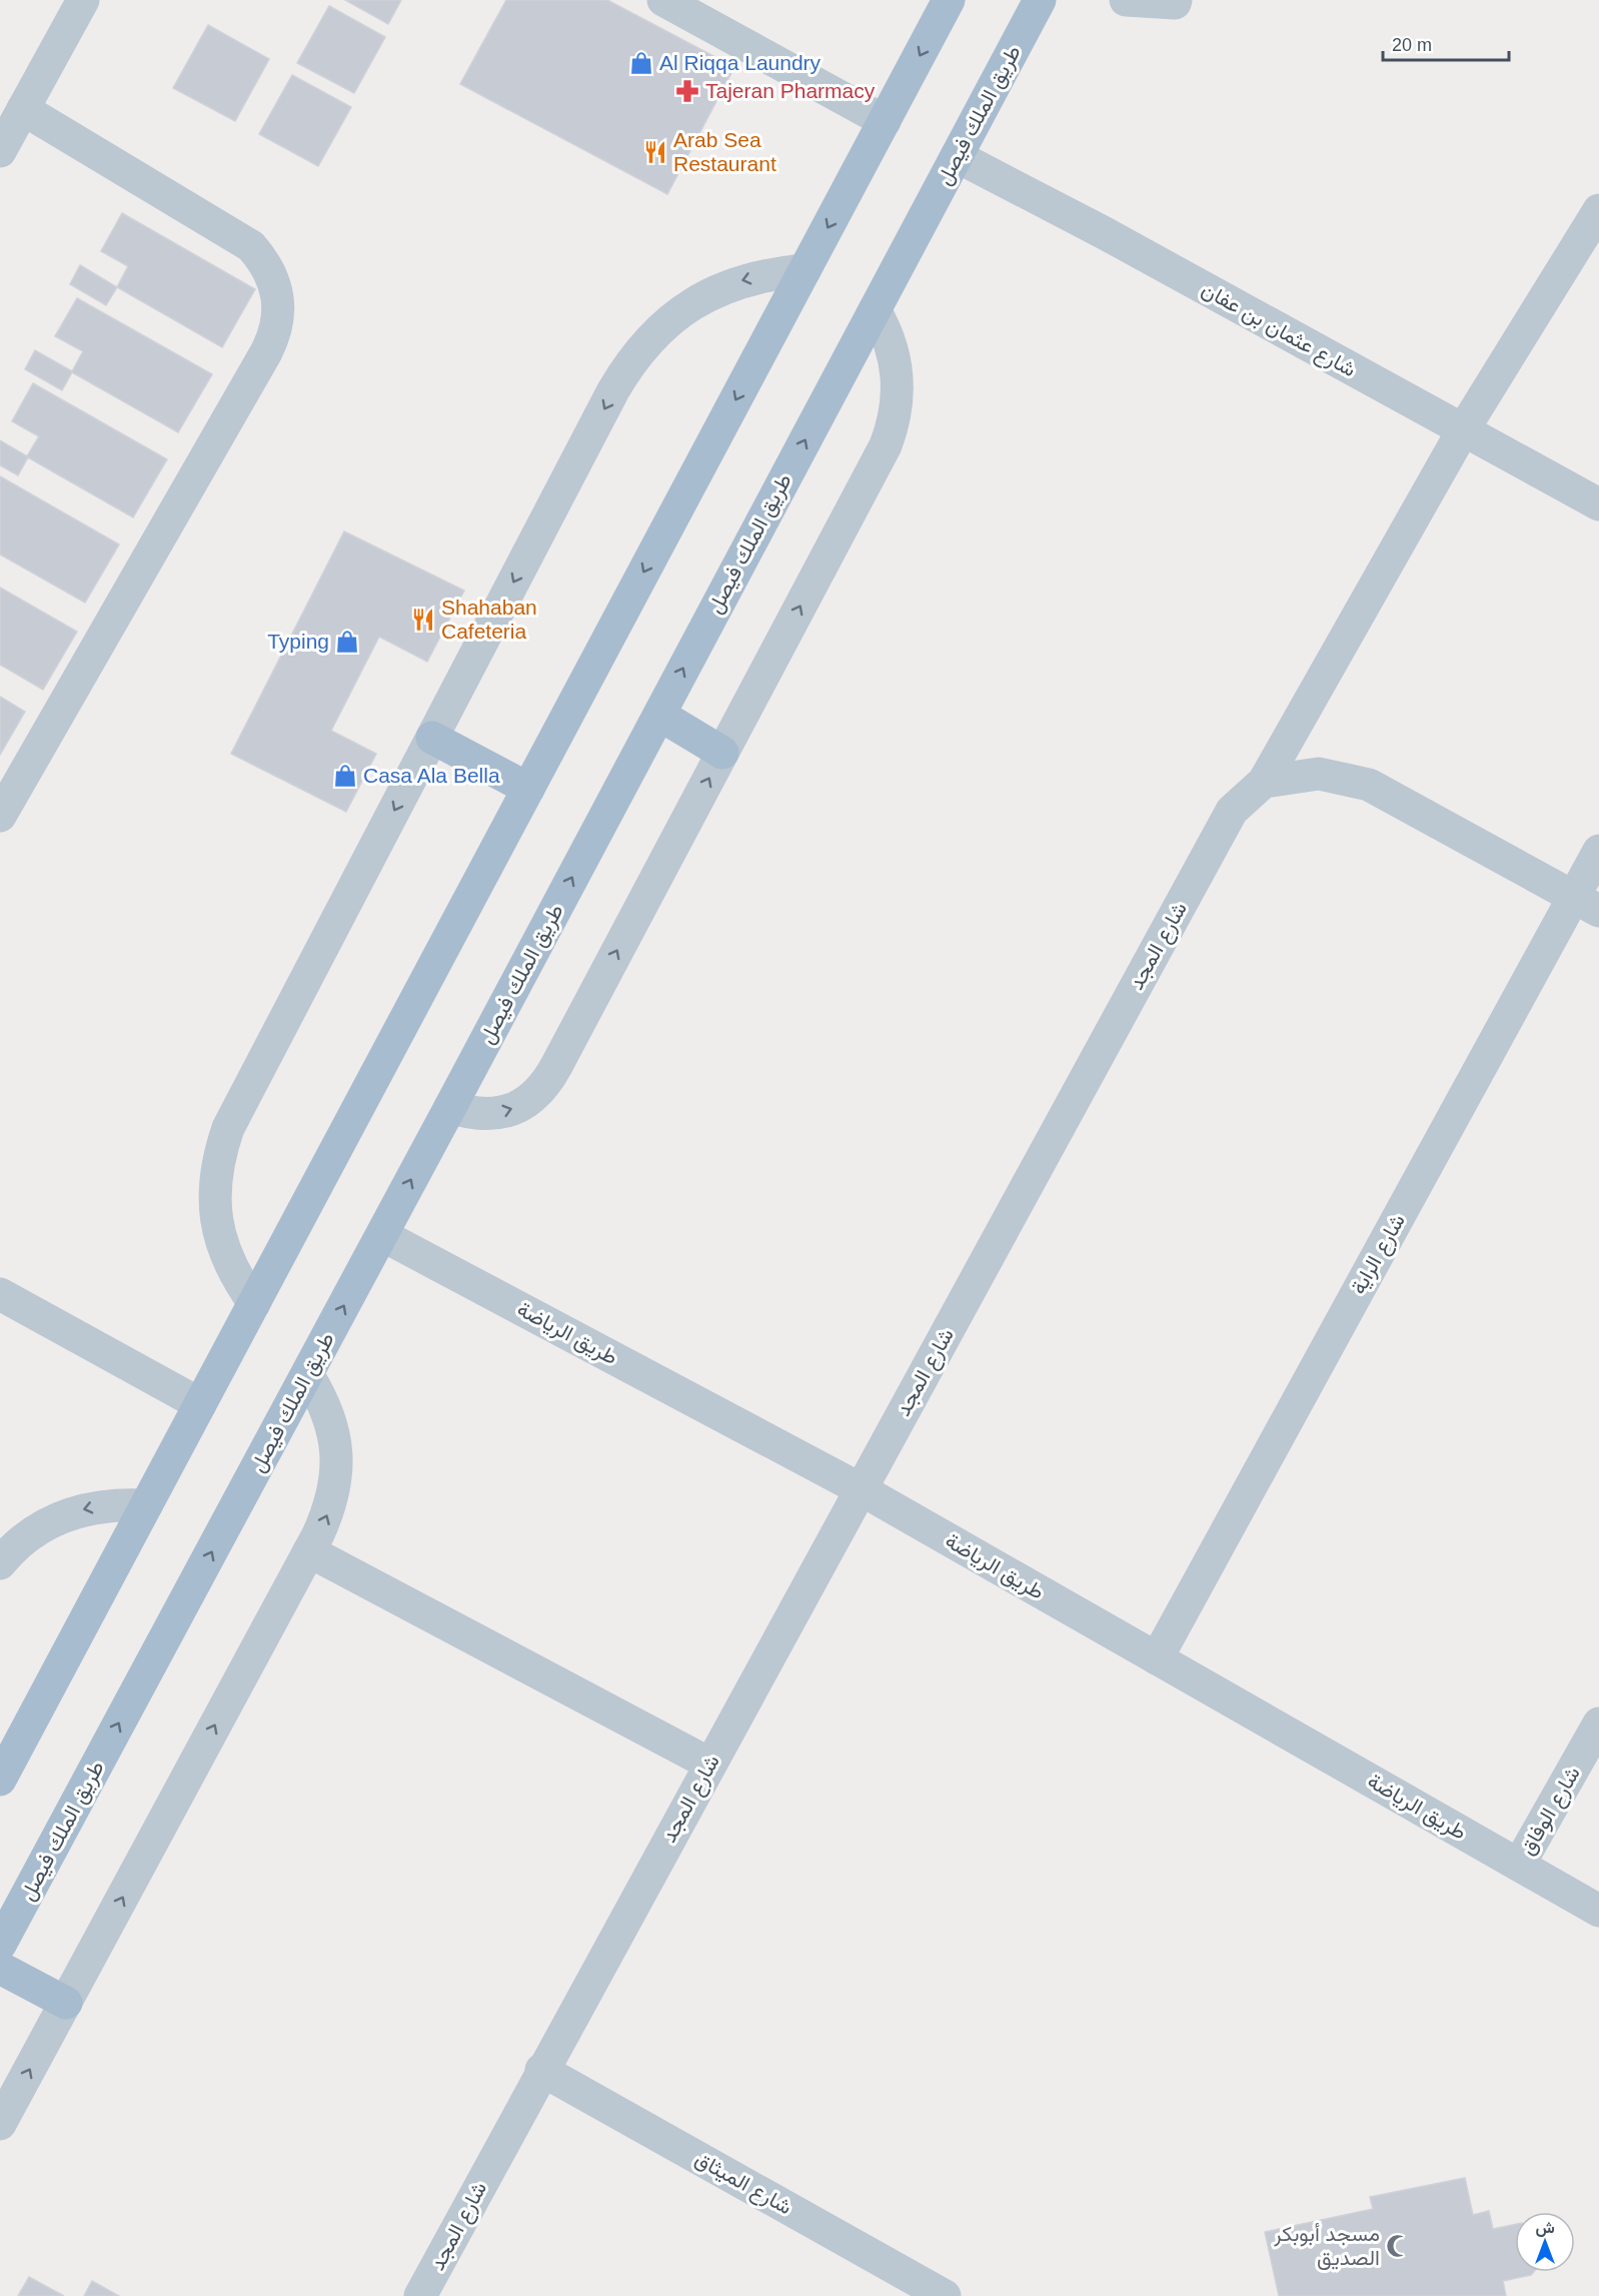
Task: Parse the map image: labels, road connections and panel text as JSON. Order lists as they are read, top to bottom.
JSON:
{
  "streets": {
    "main road": ["طريق الملك فيصل"],
    "street": [
      "شارع عثمان بن عفان",
      "شارع المجد",
      "شارع الراية",
      "طريق الرياضة",
      "شارع الوفاق",
      "شارع الميثاق"
    ]
  },
  "crossings": [
    ["طريق الملك فيصل", "شارع عثمان بن عفان"],
    ["طريق الملك فيصل", "طريق الرياضة"],
    ["شارع عثمان بن عفان", "شارع المجد"],
    ["شارع المجد", "طريق الرياضة"],
    ["شارع المجد", "شارع الميثاق"],
    ["شارع الراية", "طريق الرياضة"],
    ["طريق الرياضة", "شارع الوفاق"]
  ],
  "places": {
    "shop": ["Al Riqqa Laundry", "Typing", "Casa Ala Bella"],
    "pharmacy": ["Tajeran Pharmacy"],
    "restaurant": ["Arab Sea Restaurant", "Shahaban Cafeteria"],
    "mosque": ["مسجد أبوبكر الصديق"]
  },
  "scale_bar": "20 m",
  "north": "top"
}
